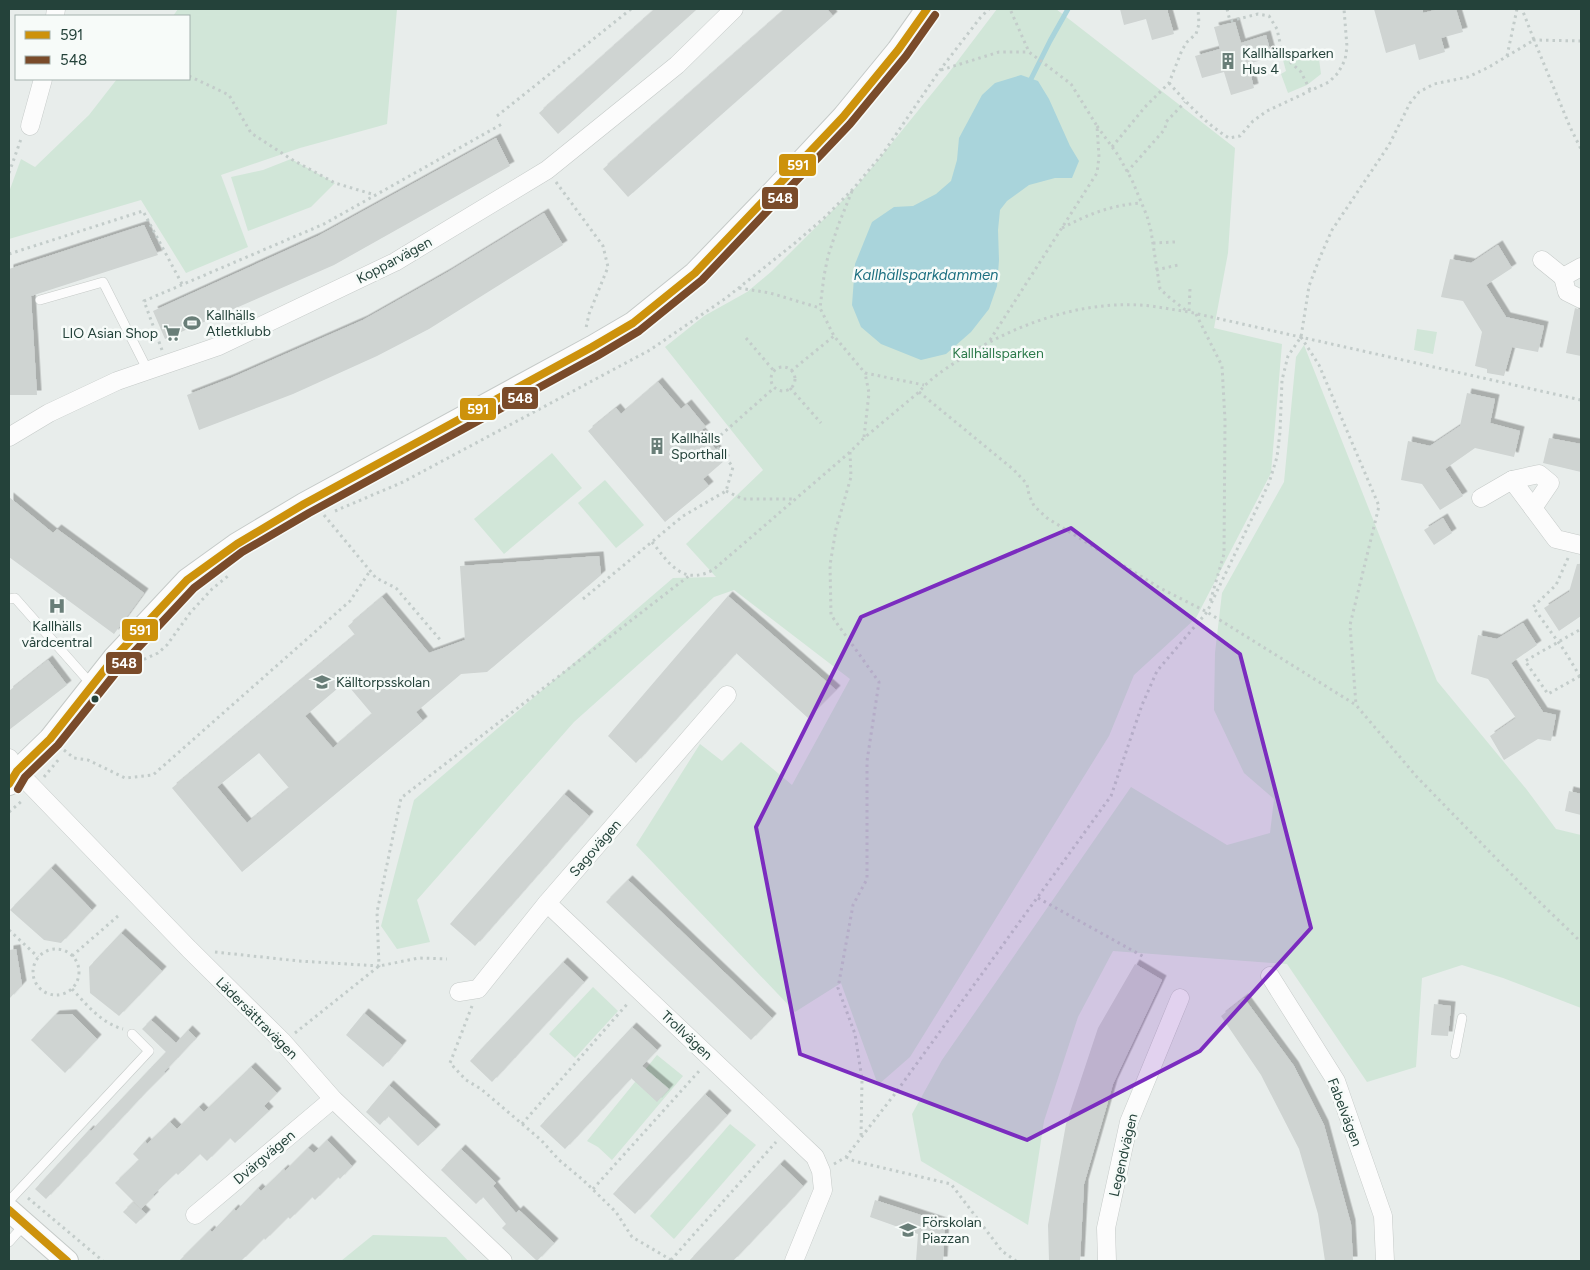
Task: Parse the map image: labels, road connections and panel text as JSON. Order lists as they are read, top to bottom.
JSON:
{
  "streets": {
    "street": [
      "Kopparvägen",
      "Sagovägen",
      "Lädersättravägen",
      "Trollvägen",
      "Fabelvägen",
      "Legendvägen",
      "Dvärgvägen"
    ]
  },
  "crossings": [
    ["Sagovägen", "Trollvägen"],
    ["Lädersättravägen", "Dvärgvägen"]
  ],
  "water": ["Kallhällsparkdammen"],
  "parks": ["Kallhällsparken"],
  "places": {
    "building": ["Kallhällsparken Hus 4", "Kallhälls Sporthall"],
    "sports": ["Kallhälls Atletklubb"],
    "supermarket": ["LIO Asian Shop"],
    "hospital": ["Kallhälls vårdcentral"],
    "school or university": ["Källtorpsskolan", "Förskolan Piazzan"]
  },
  "lines": ["transit line 591", "transit line 548"],
  "legend": ["591", "548"]
}
